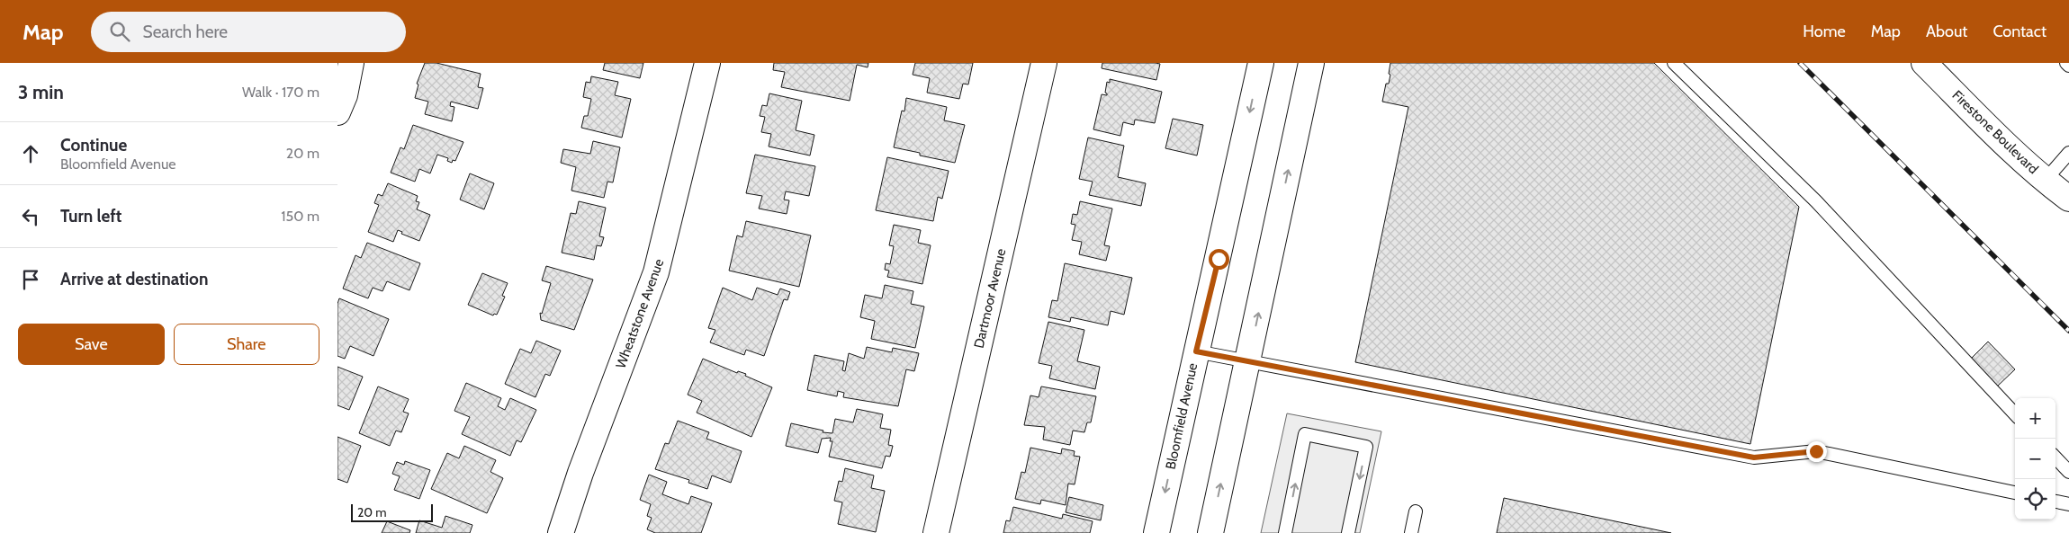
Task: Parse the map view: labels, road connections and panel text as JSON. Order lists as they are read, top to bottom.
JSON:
{
  "streets": {
    "street": [
      "Firestone Boulevard",
      "Dartmoor Avenue",
      "Wheatstone Avenue",
      "Bloomfield Avenue"
    ]
  },
  "scale_bar": "20 m",
  "page": {
    "header": "Map",
    "search": "Search here",
    "nav": [
      "Home",
      "Map",
      "About",
      "Contact"
    ],
    "heading": ["3 min", "Walk · 170 m"],
    "list": [
      ["Continue", "Bloomfield Avenue", "20 m"],
      ["Turn left", "150 m"],
      "Arrive at destination"
    ],
    "buttons": ["Save", "Share"],
    "map_buttons": ["+", "−"],
    "scale": "20 m"
  }
}
